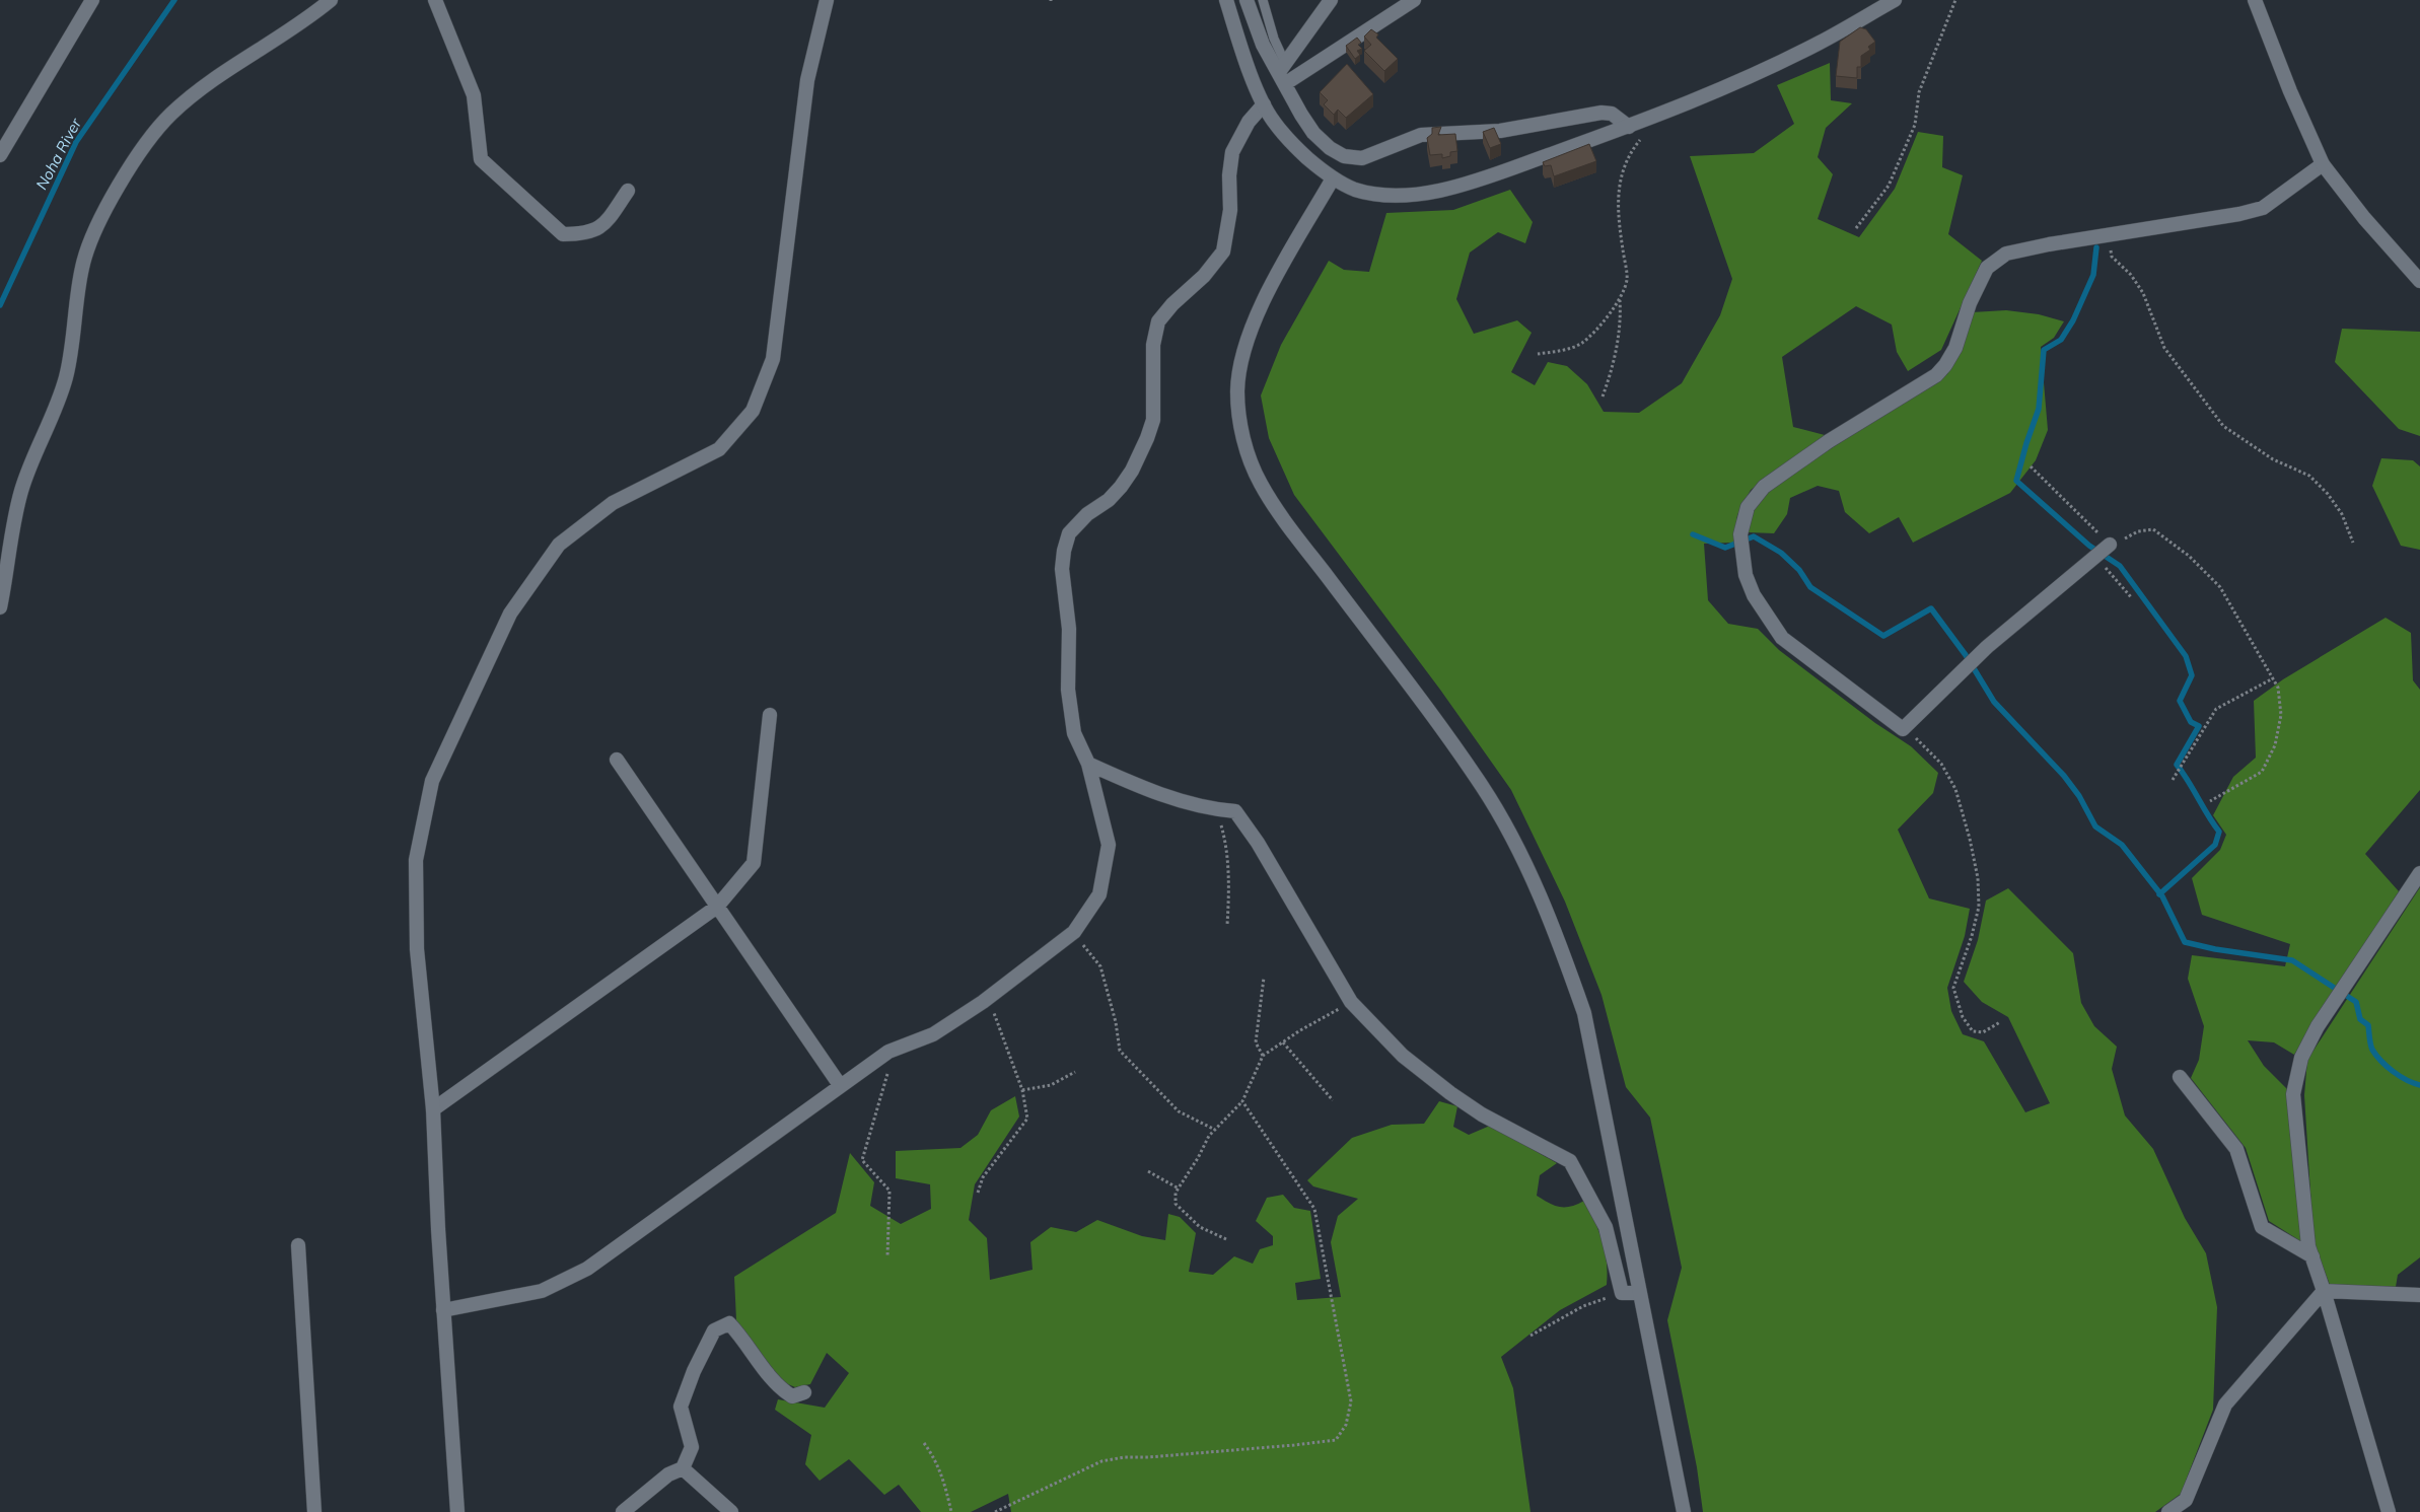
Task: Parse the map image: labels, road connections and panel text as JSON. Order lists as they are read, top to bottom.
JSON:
{
  "water": ["Noha River"]
}
